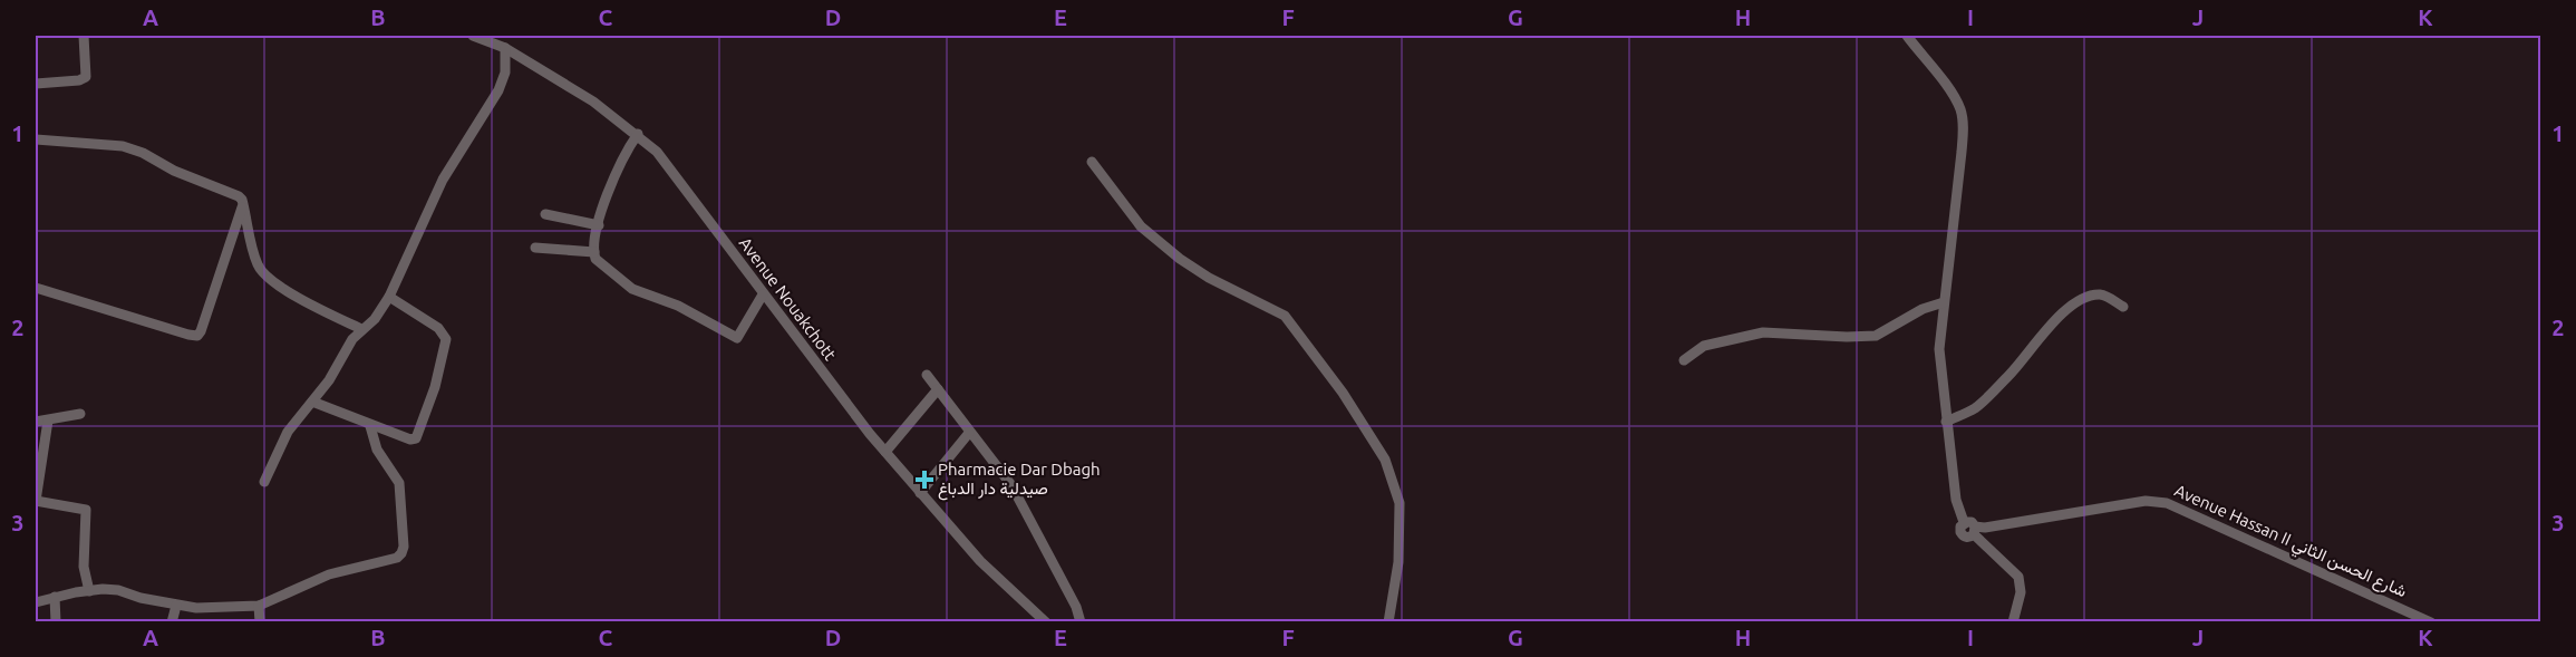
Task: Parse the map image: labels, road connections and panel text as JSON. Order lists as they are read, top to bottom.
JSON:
{
  "streets": {
    "street": ["Avenue Nouakchott", "Avenue Hassan II شارع الحسن الثاني"]
  },
  "places": {
    "health": ["Pharmacie Dar Dbagh صيدلية دار الدباغ"]
  },
  "grid": {
    "columns": [
      "A",
      "B",
      "C",
      "D",
      "E",
      "F",
      "G",
      "H",
      "I",
      "J",
      "K"
    ],
    "rows": ["1", "2", "3"]
  }
}
